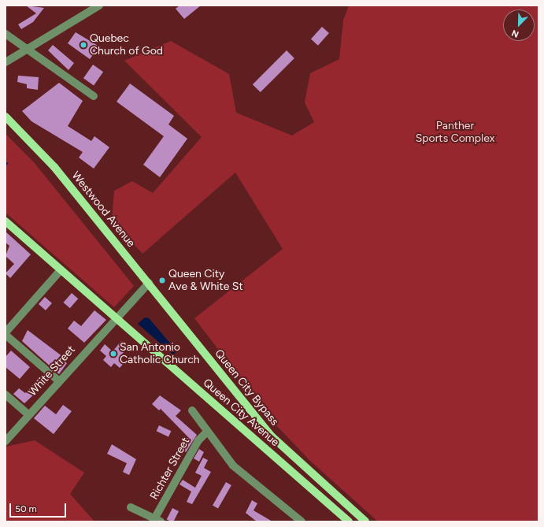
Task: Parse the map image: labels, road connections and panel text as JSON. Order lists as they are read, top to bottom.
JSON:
{
  "streets": {
    "main road": ["Westwood Avenue", "Queen City Bypass", "Queen City Avenue"],
    "street": ["White Street", "Richter Street"]
  },
  "crossings": [
    ["Westwood Avenue", "Queen City Bypass"],
    ["White Street", "Queen City Avenue"]
  ],
  "parks": ["Panther Sports Complex"],
  "places": ["Quebec Church of God", "Queen City Ave & White St", "San Antonio Catholic Church"],
  "scale_bar": "50 m",
  "north": "bottom left"
}
